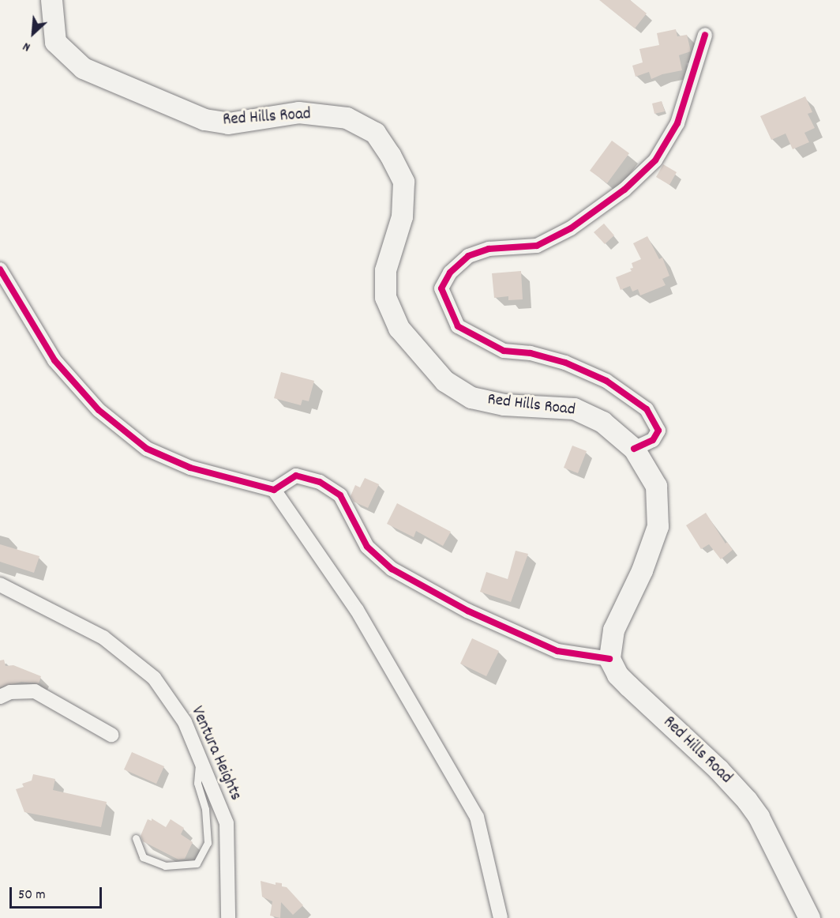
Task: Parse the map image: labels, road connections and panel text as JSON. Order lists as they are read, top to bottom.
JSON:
{
  "streets": {
    "main road": ["Red Hills Road"],
    "street": ["Ventura Heights"]
  },
  "scale_bar": "50 m",
  "north": "bottom left"
}
